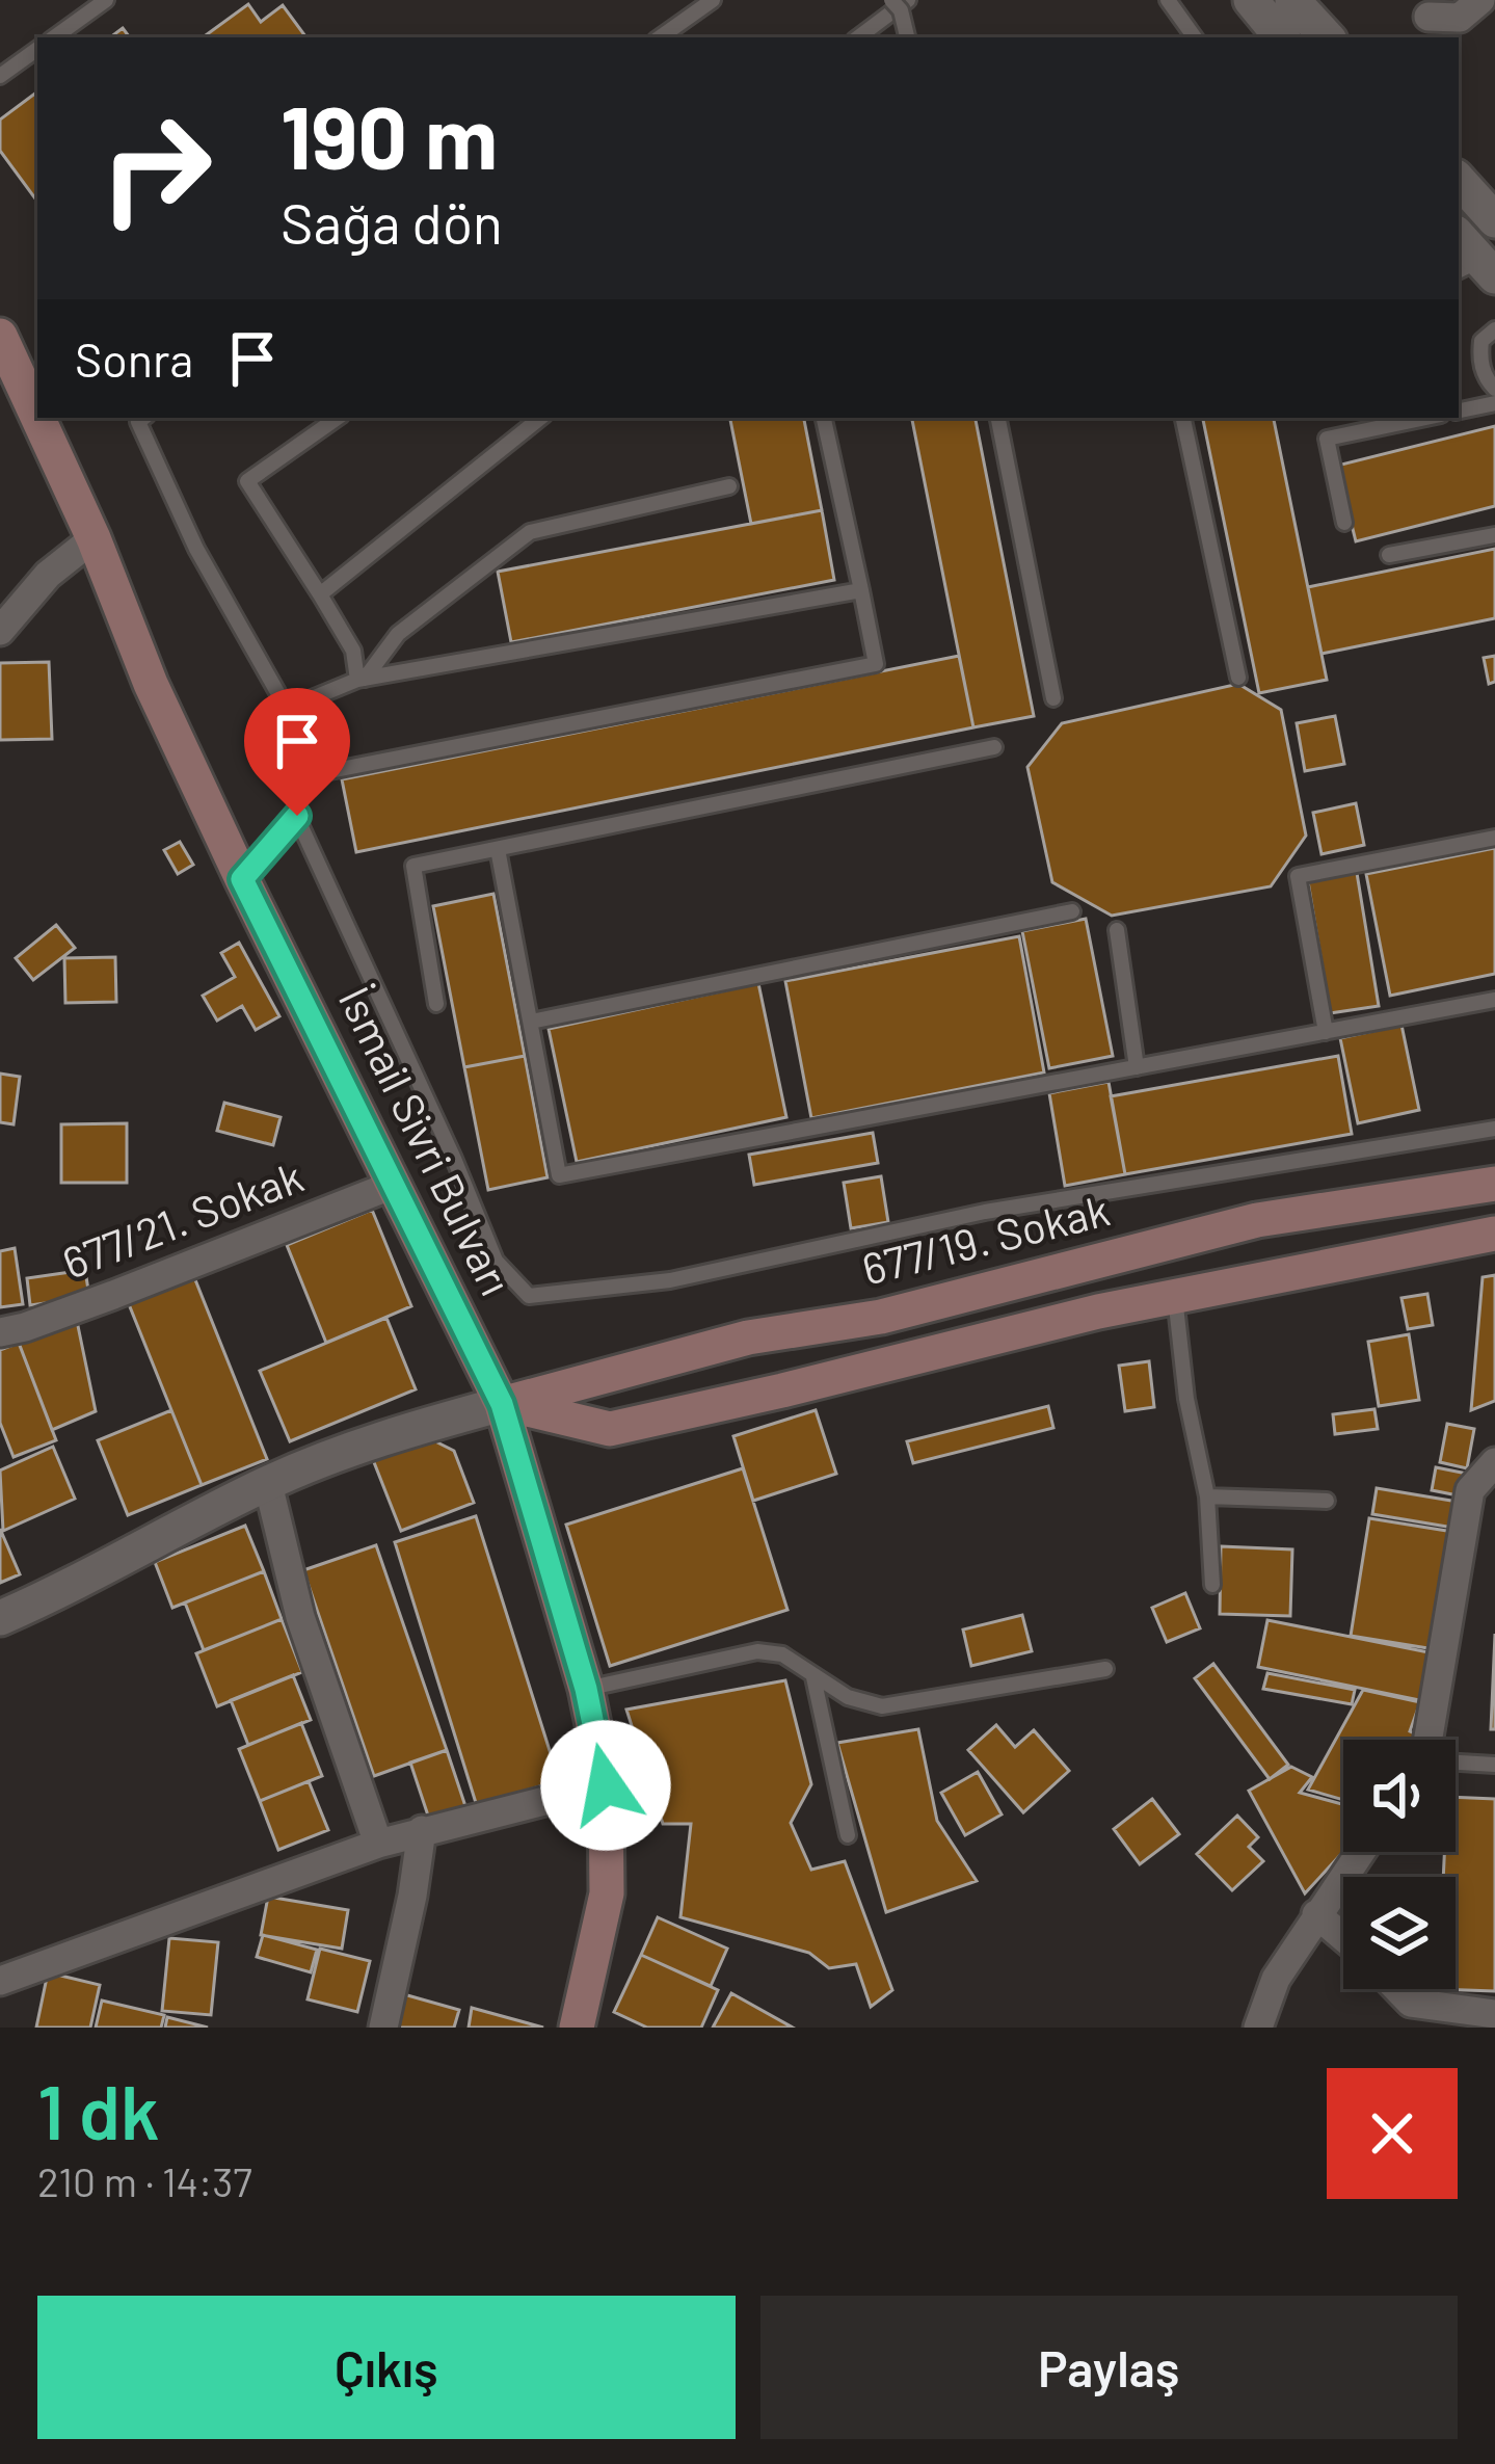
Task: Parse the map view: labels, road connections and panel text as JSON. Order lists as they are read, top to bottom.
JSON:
{
  "streets": {
    "main road": ["İsmail Sivri Bulvarı", "677/19. Sokak"],
    "street": ["677/21. Sokak"]
  },
  "crossings": [
    ["İsmail Sivri Bulvarı", "677/21. Sokak"],
    ["İsmail Sivri Bulvarı", "677/19. Sokak"]
  ],
  "page": {
    "turn": ["190 m", "Sağa dön"],
    "then": "Sonra",
    "heading": ["1 dk", "210 m · 14:37"],
    "buttons": ["Çıkış", "Paylaş"]
  }
}
